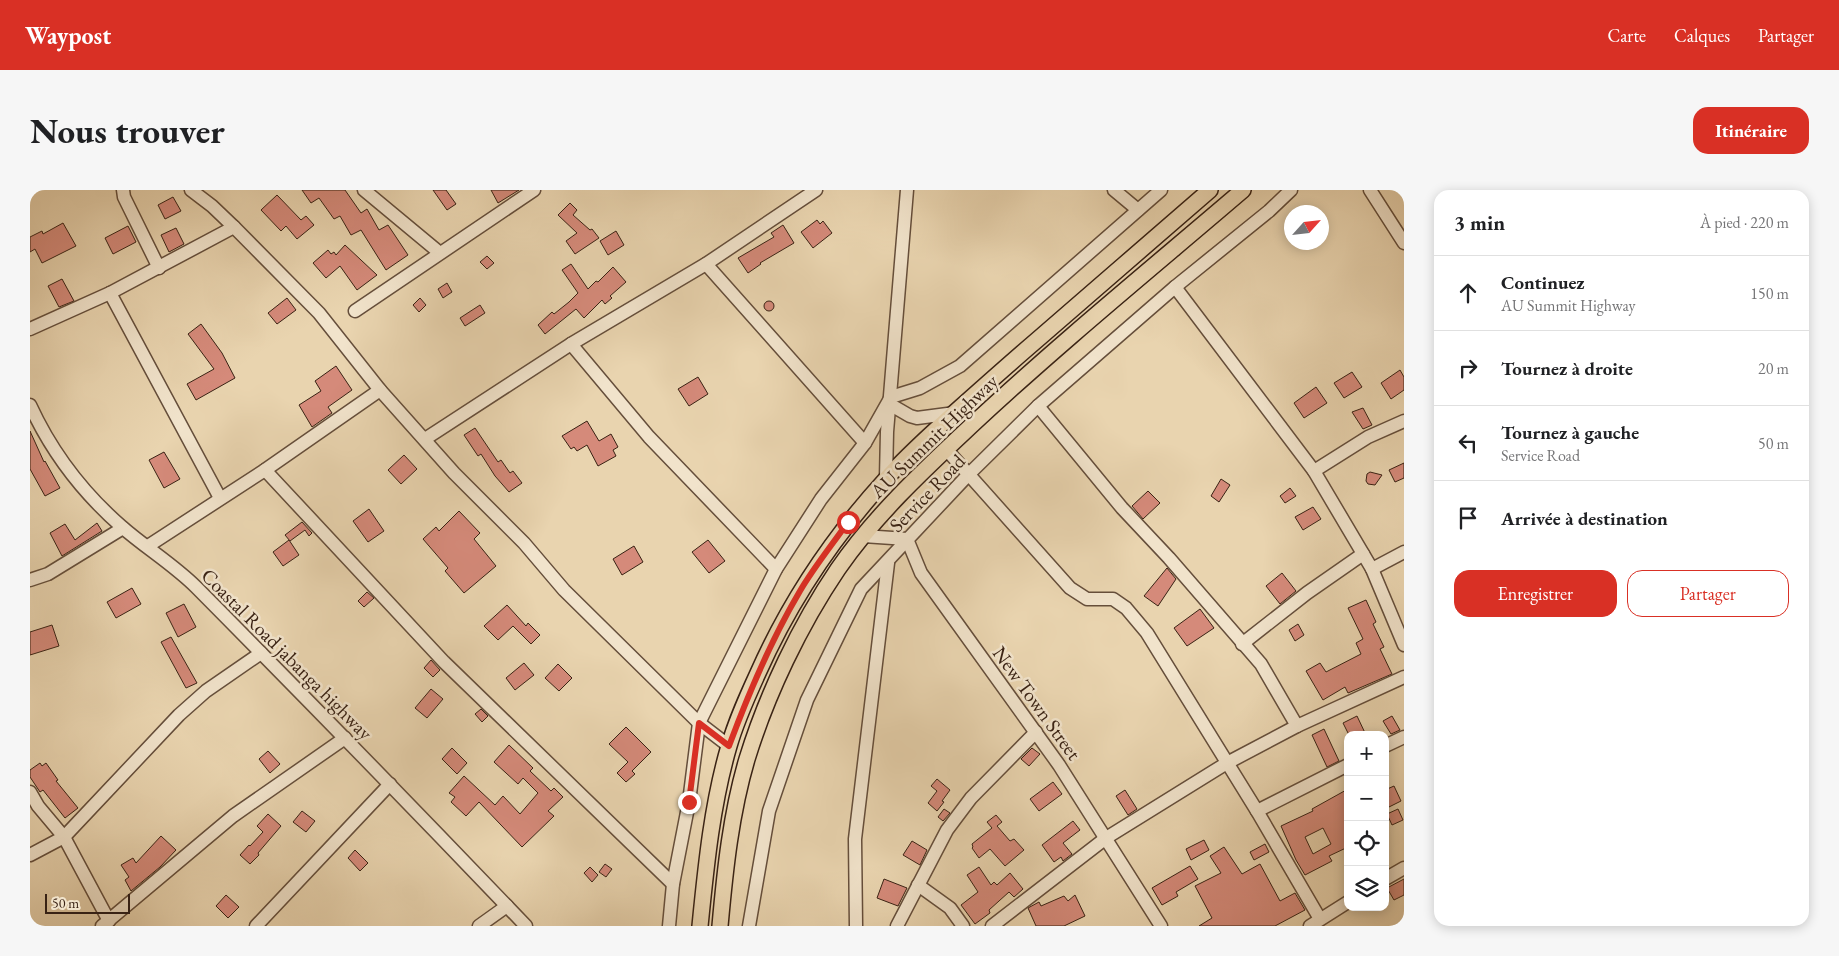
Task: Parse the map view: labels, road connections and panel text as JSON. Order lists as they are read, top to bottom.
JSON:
{
  "streets": {
    "main road": ["AU Summit Highway"],
    "street": ["Service Road", "Coastal Road jabanga highway", "New Town Street"]
  },
  "crossings": [
    ["Service Road", "New Town Street"]
  ],
  "scale_bar": "50 m",
  "north": "top right",
  "page": {
    "header": "Waypost",
    "nav": ["Carte", "Calques", "Partager"],
    "buttons": [
      "Itinéraire",
      ["Enregistrer", "Partager"]
    ],
    "title": "Nous trouver",
    "heading": ["3 min", "À pied · 220 m"],
    "list": [
      ["Continuez", "AU Summit Highway", "150 m"],
      ["Tournez à droite", "20 m"],
      ["Tournez à gauche", "Service Road", "50 m"],
      "Arrivée à destination"
    ],
    "map_buttons": ["+", "−"],
    "scale": "50 m"
  }
}
